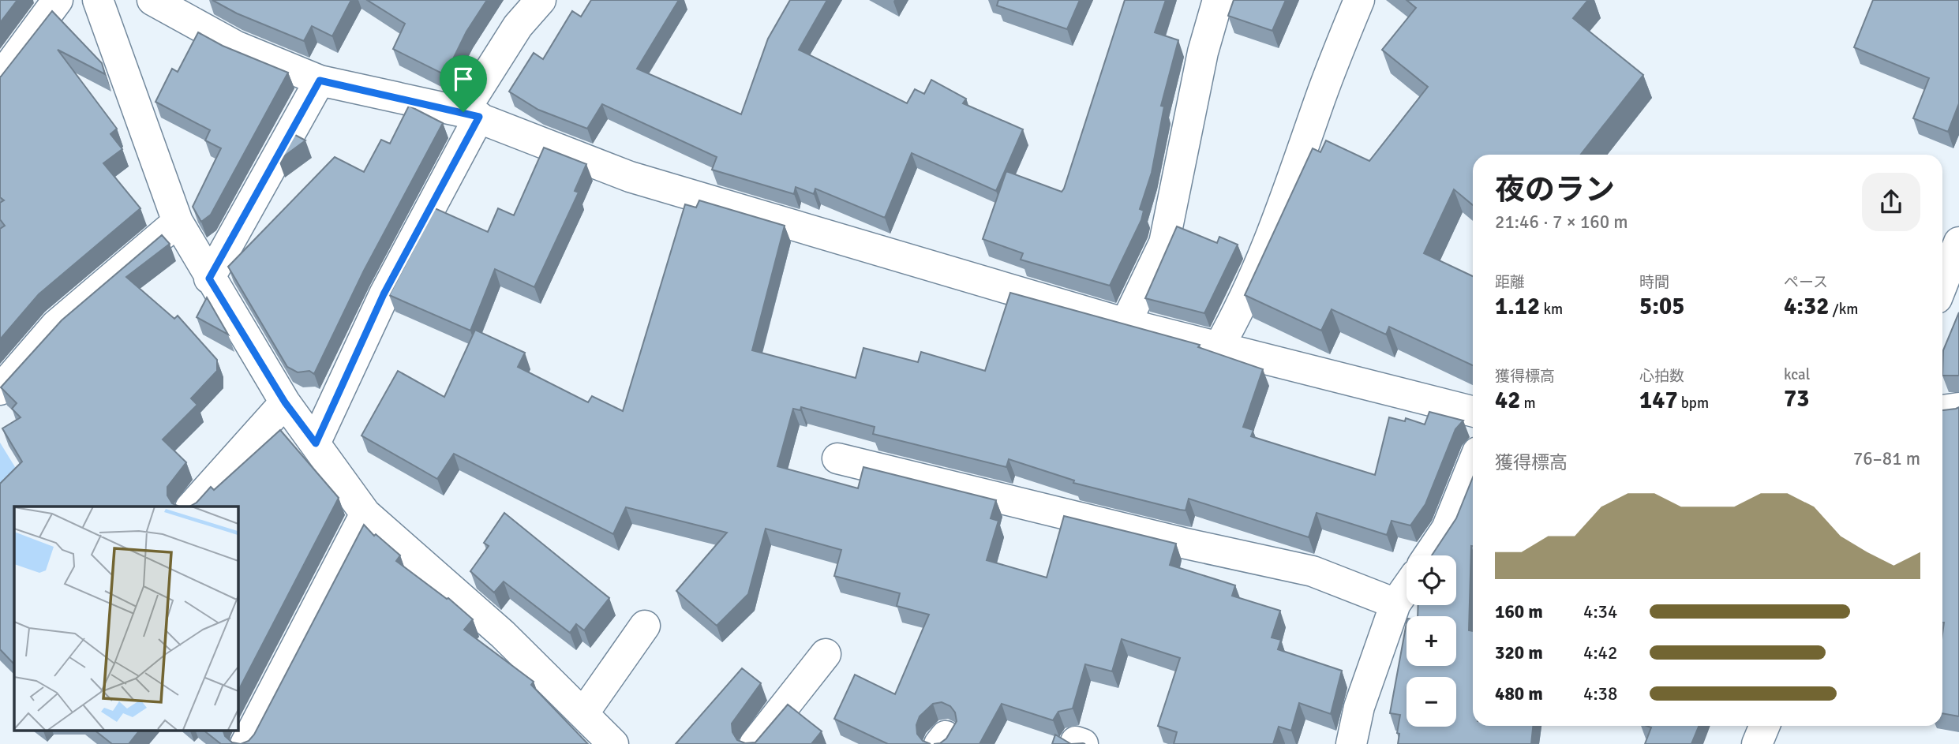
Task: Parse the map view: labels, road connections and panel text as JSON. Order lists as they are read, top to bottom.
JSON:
{
  "page": {
    "heading": ["夜のラン", "21:46 · 7 × 160 m"],
    "stats": [
      ["距離", "1.12 km"],
      ["時間", "5:05"],
      ["ペース", "4:32 /km"],
      ["獲得標高", "42 m"],
      ["心拍数", "147 bpm"],
      ["kcal", "73"]
    ],
    "chart": ["獲得標高", "76–81 m"],
    "map_buttons": ["+", "−"],
    "list": [
      {
        "name": "160 m",
        "note": "4:34"
      },
      {
        "name": "320 m",
        "note": "4:42"
      },
      {
        "name": "480 m",
        "note": "4:38"
      }
    ]
  }
}
